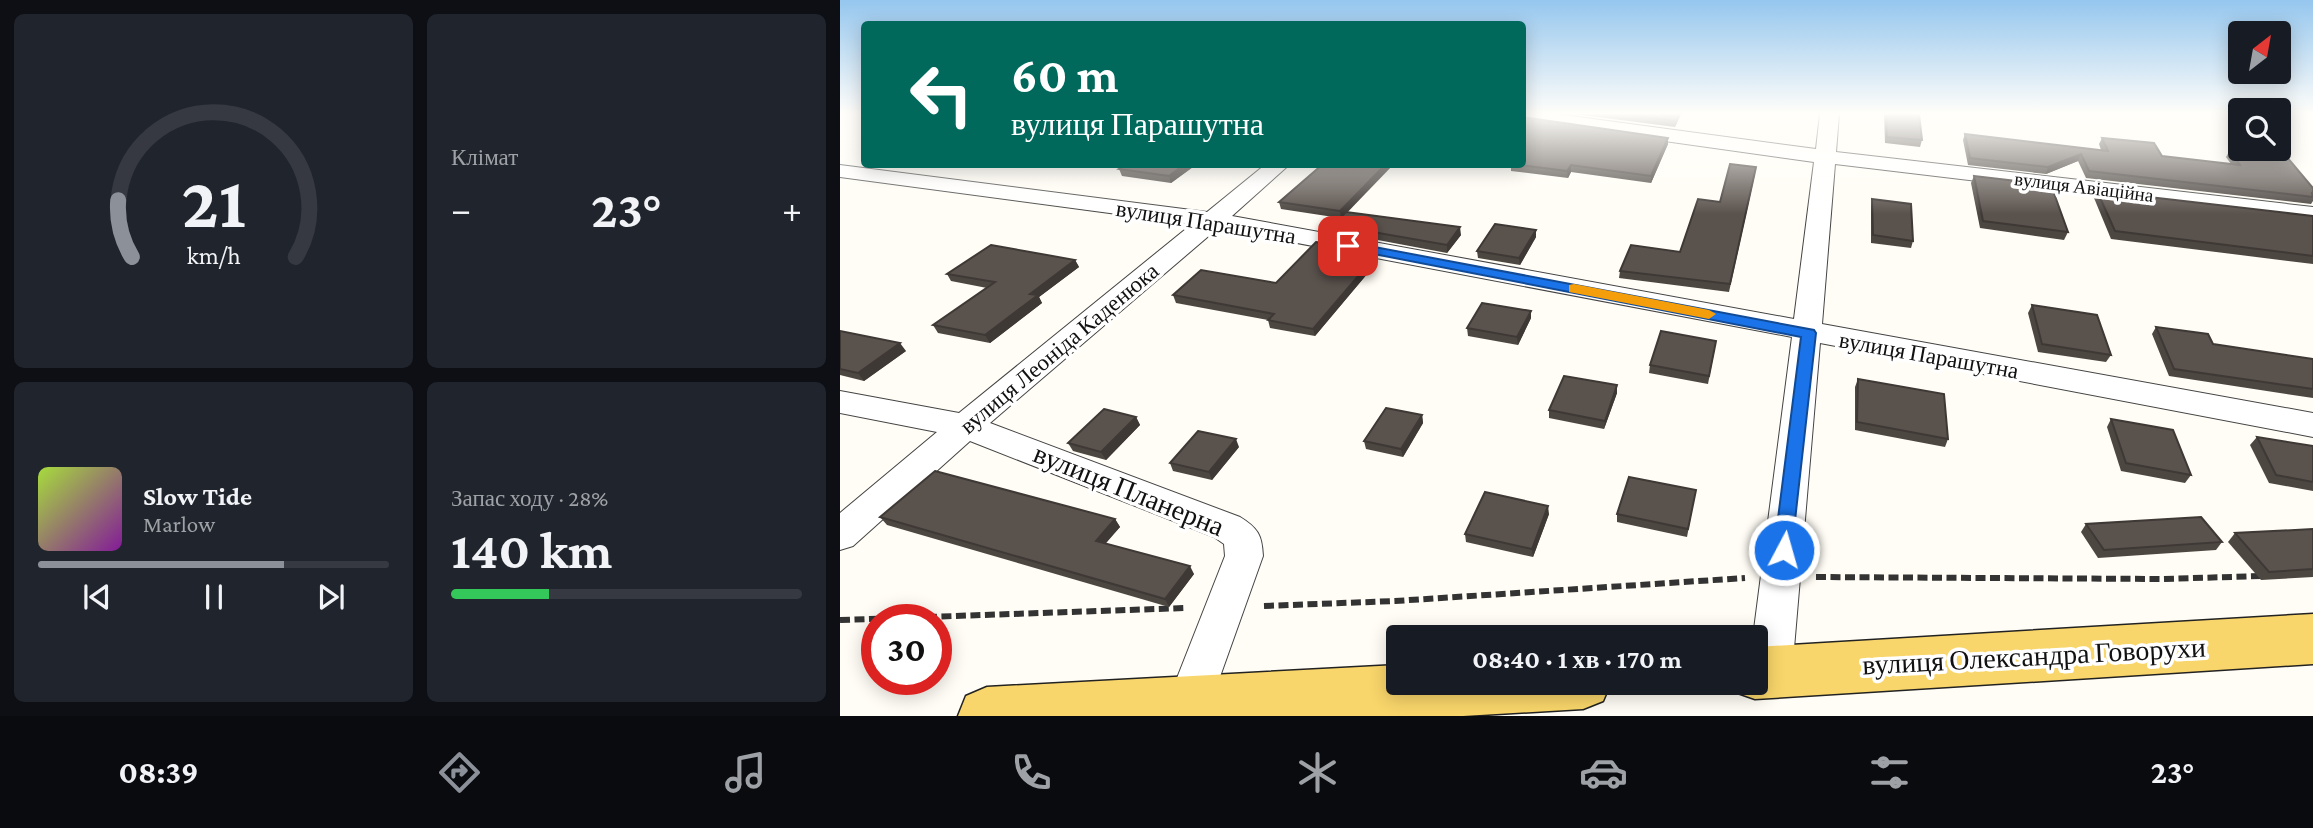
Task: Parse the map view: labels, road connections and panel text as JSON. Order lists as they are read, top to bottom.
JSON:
{
  "streets": {
    "main road": ["вулиця Олександра Говорухи"],
    "street": [
      "вулиця Авіаційна",
      "вулиця Парашутна",
      "вулиця Леоніда Каденюка",
      "вулиця Планерна"
    ]
  },
  "crossings": [
    ["вулиця Парашутна", "вулиця Леоніда Каденюка"],
    ["вулиця Леоніда Каденюка", "вулиця Планерна"]
  ],
  "north": "top right",
  "page": {
    "tile": [
      "Клімат",
      ["Запас ходу · 28%", "140 km"]
    ],
    "turn": ["60 m", "вулиця Парашутна"],
    "heat": ["−", "23°", "+"],
    "song": ["Slow Tide", "Marlow"],
    "limit": "30",
    "trip": "08:40 · 1 хв · 170 m",
    "tabs": ["08:39", "23°"],
    "gauge": ["21", "km/h"]
  }
}
